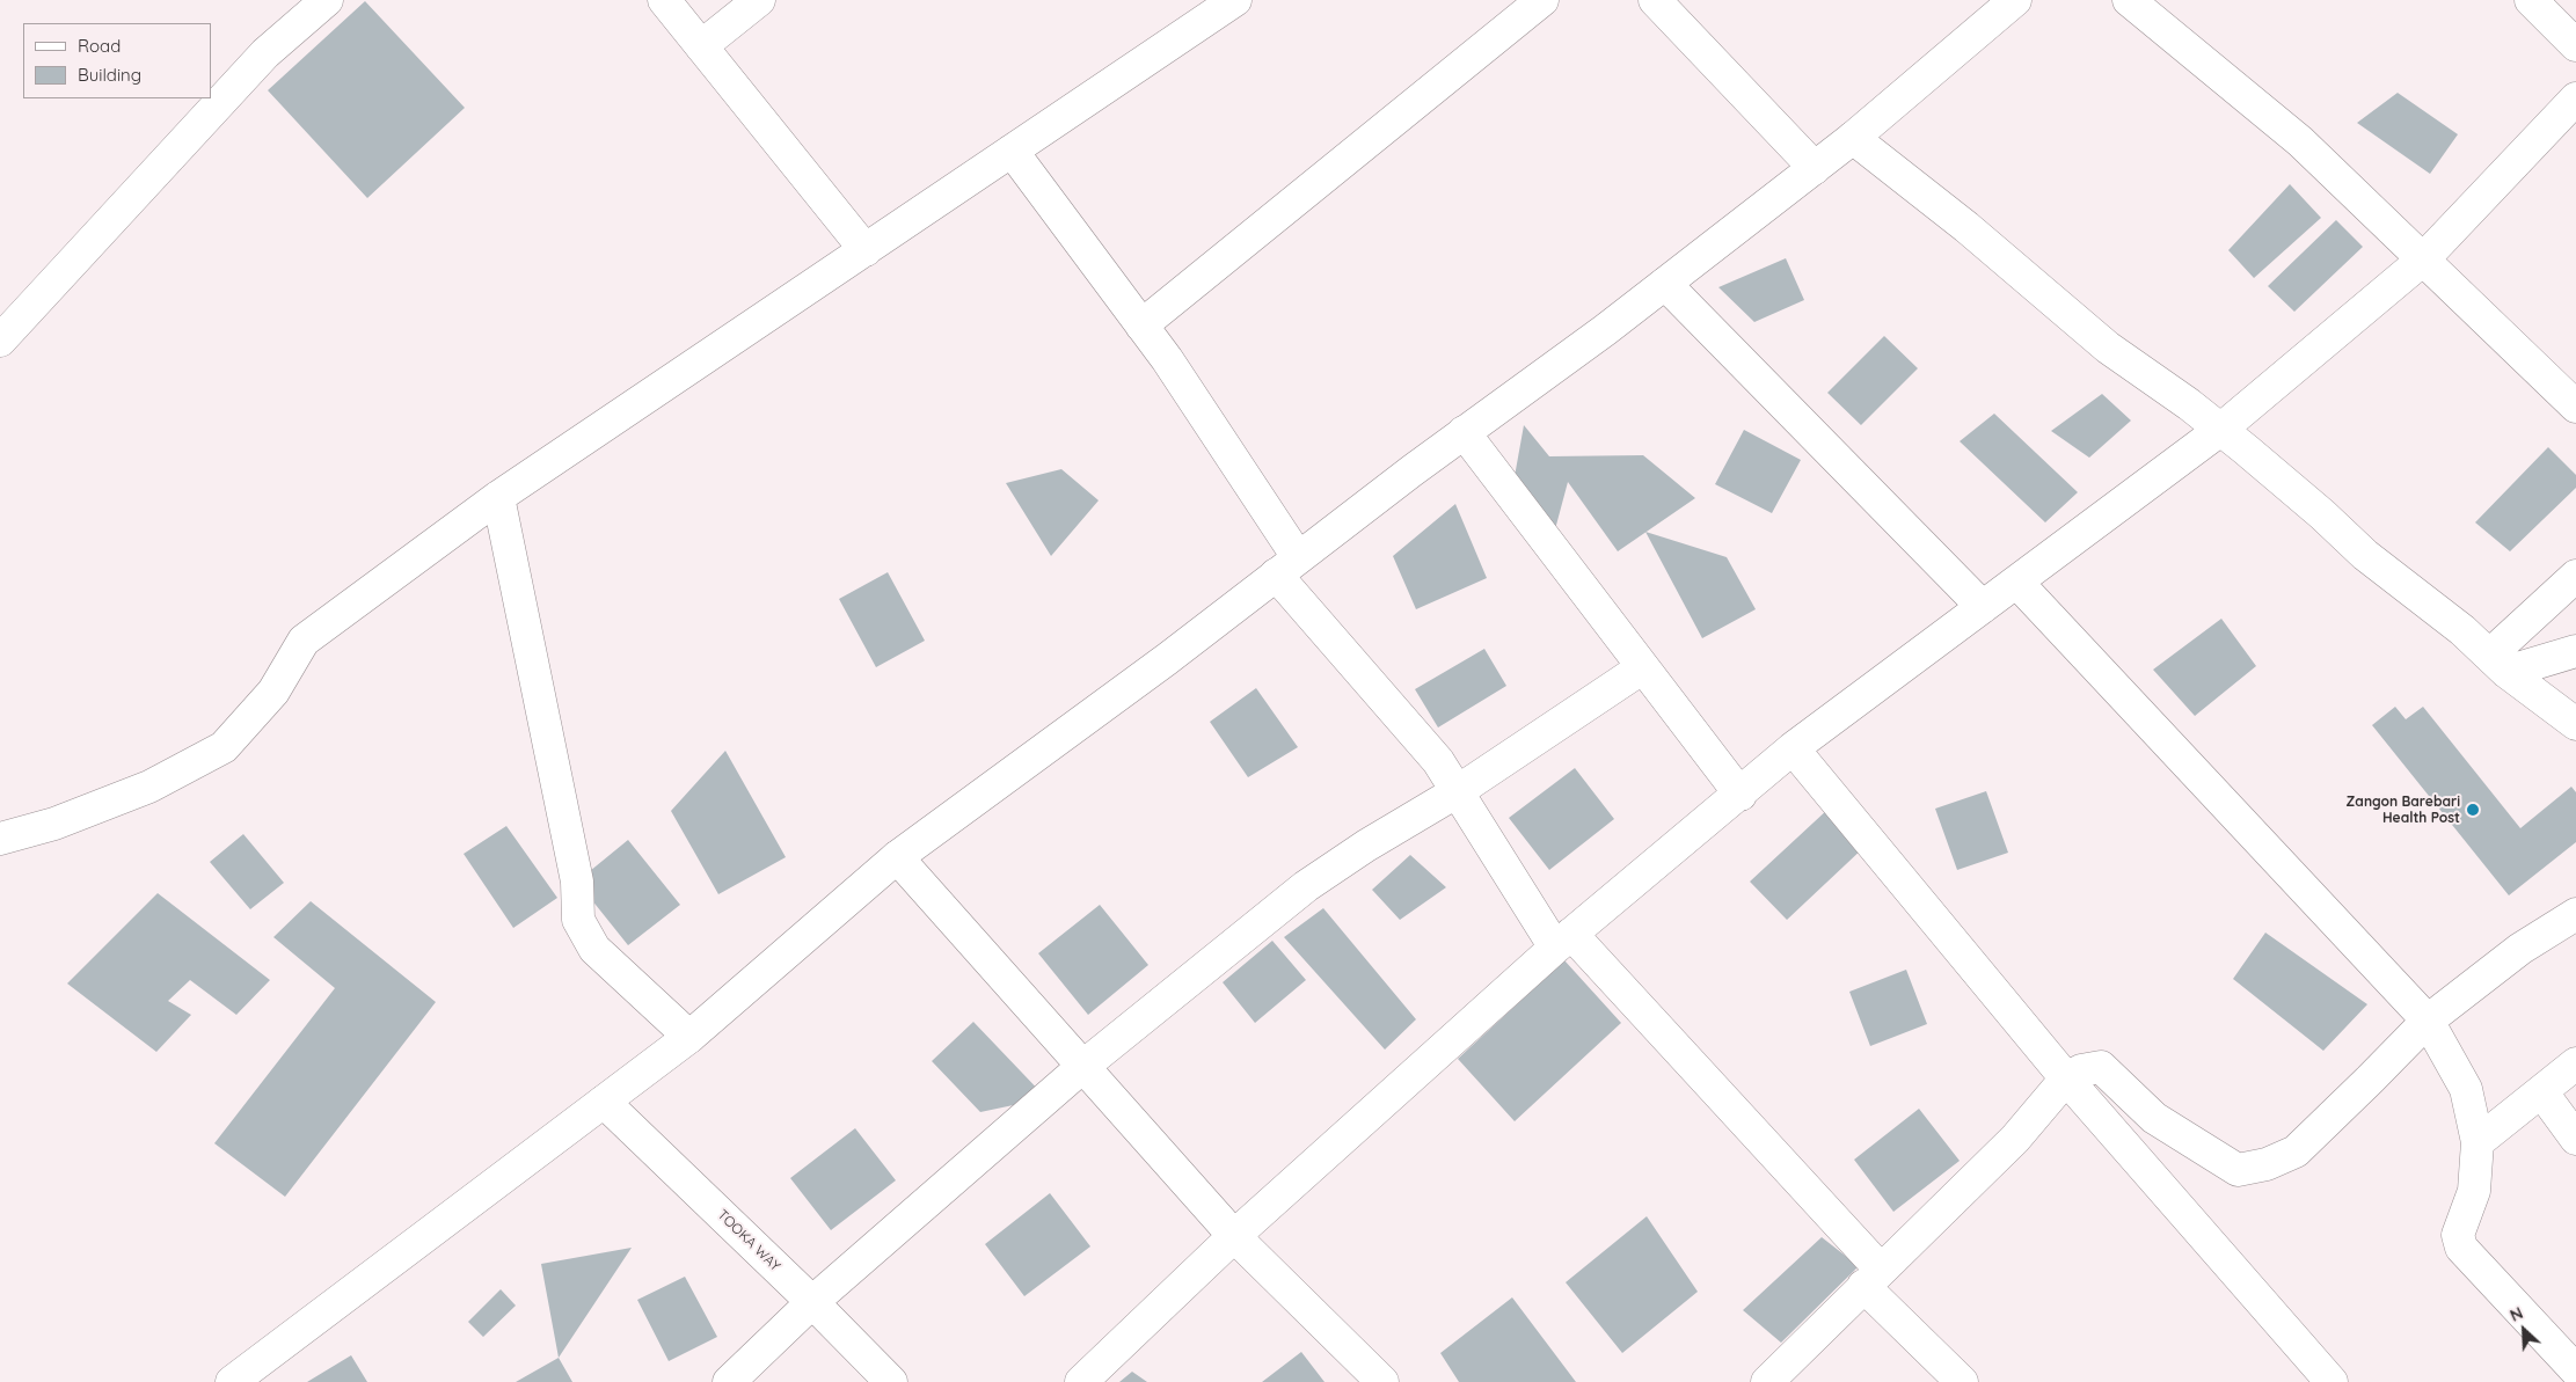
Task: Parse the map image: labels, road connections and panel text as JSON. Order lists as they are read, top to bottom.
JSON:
{
  "streets": {
    "street": ["TOOKA WAY"]
  },
  "places": ["Zangon Barebari Health Post"],
  "legend": ["Road", "Building"],
  "north": "top left"
}
